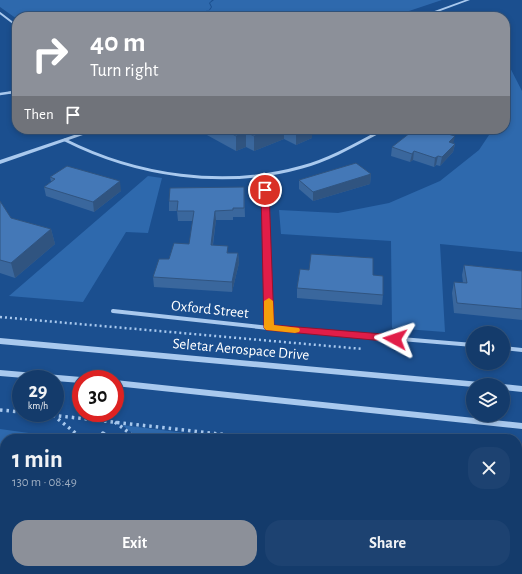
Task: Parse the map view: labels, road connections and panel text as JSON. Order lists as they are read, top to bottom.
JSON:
{
  "streets": {
    "street": ["Oxford Street", "Seletar Aerospace Drive"]
  },
  "page": {
    "turn": ["40 m", "Turn right"],
    "then": "Then",
    "speed": "29 km/h",
    "limit": "30",
    "heading": ["1 min", "130 m · 08:49"],
    "buttons": ["Exit", "Share"]
  }
}
